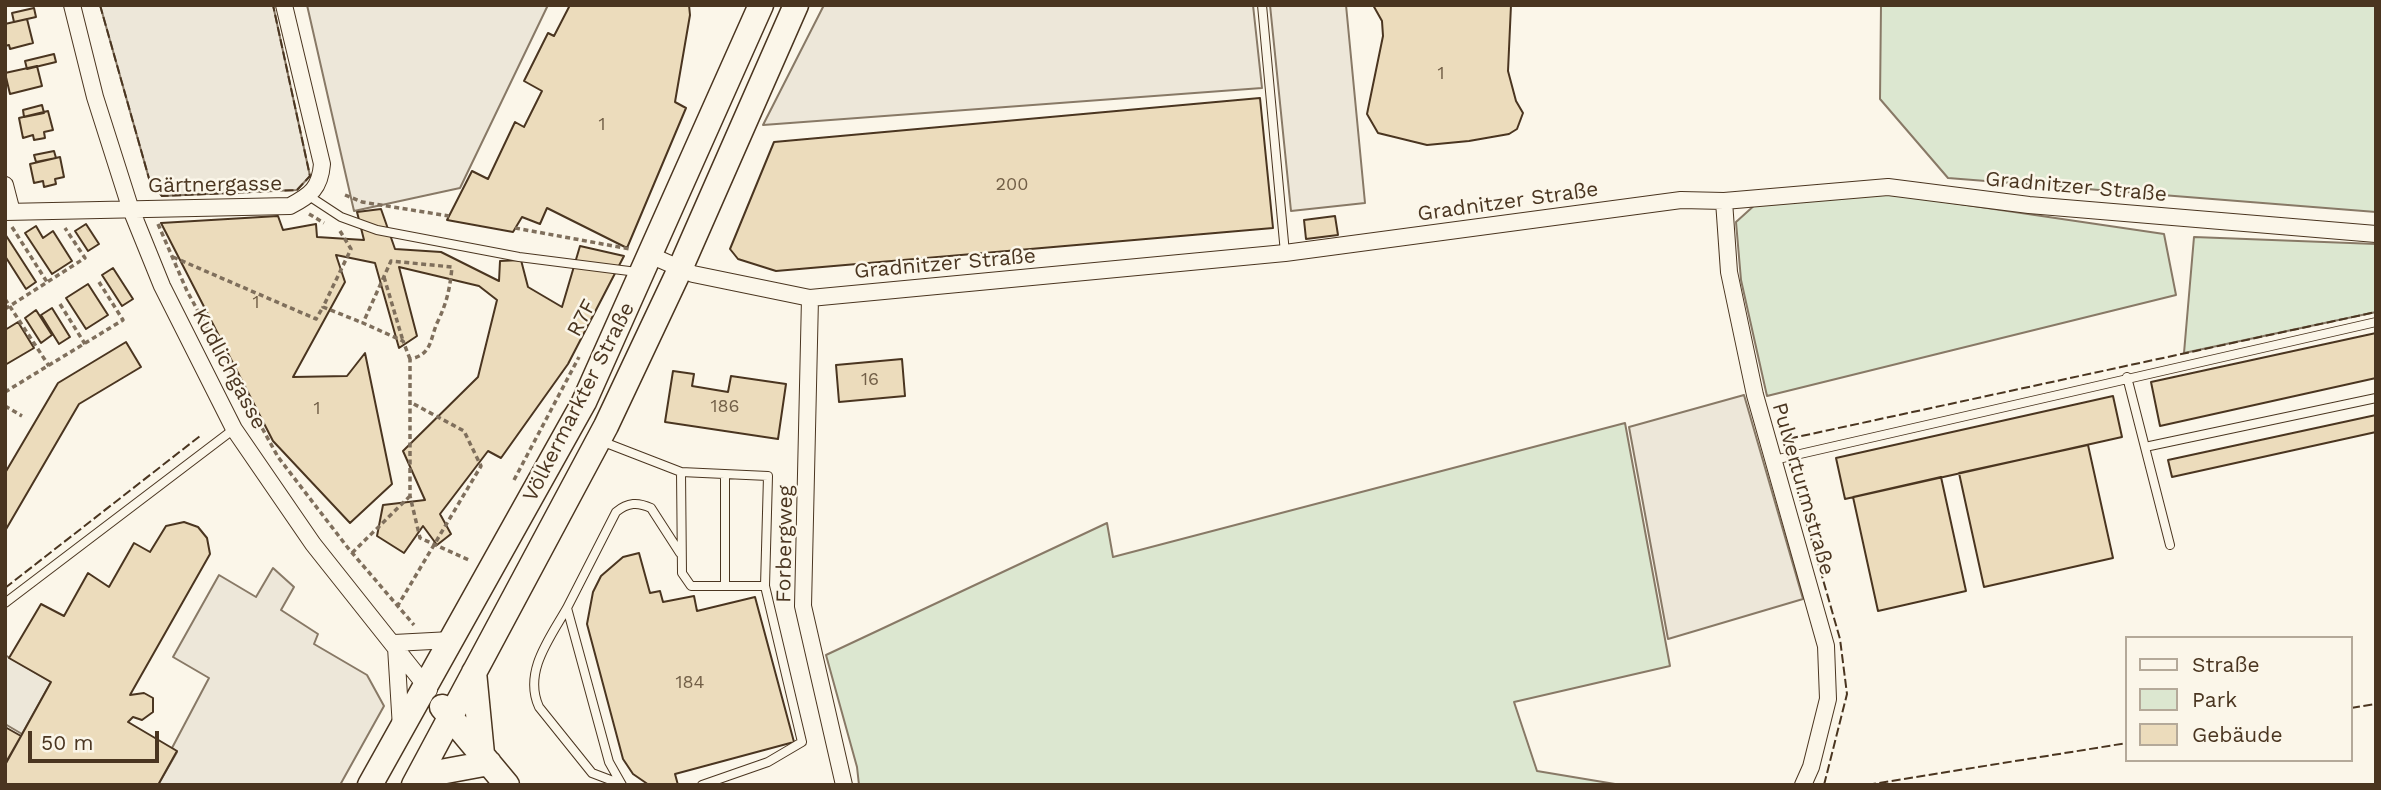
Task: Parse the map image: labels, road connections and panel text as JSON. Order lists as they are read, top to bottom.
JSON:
{
  "streets": {
    "main road": ["Völkermarkter Straße"],
    "street": [
      "Gärtnergasse",
      "Gradnitzer Straße",
      "Kudlichgasse",
      "Pulverturmstraße",
      "Forbergweg"
    ],
    "path": ["R7F"]
  },
  "crossings": [
    ["Gärtnergasse", "Kudlichgasse"],
    ["Gradnitzer Straße", "Völkermarkter Straße"],
    ["Gradnitzer Straße", "Pulverturmstraße"],
    ["Gradnitzer Straße", "Forbergweg"]
  ],
  "house_numbers": [
    "1",
    "1",
    "200",
    "1",
    "16",
    "186",
    "1",
    "184"
  ],
  "legend": ["Straße", "Park", "Gebäude"],
  "scale_bar": "50 m"
}
